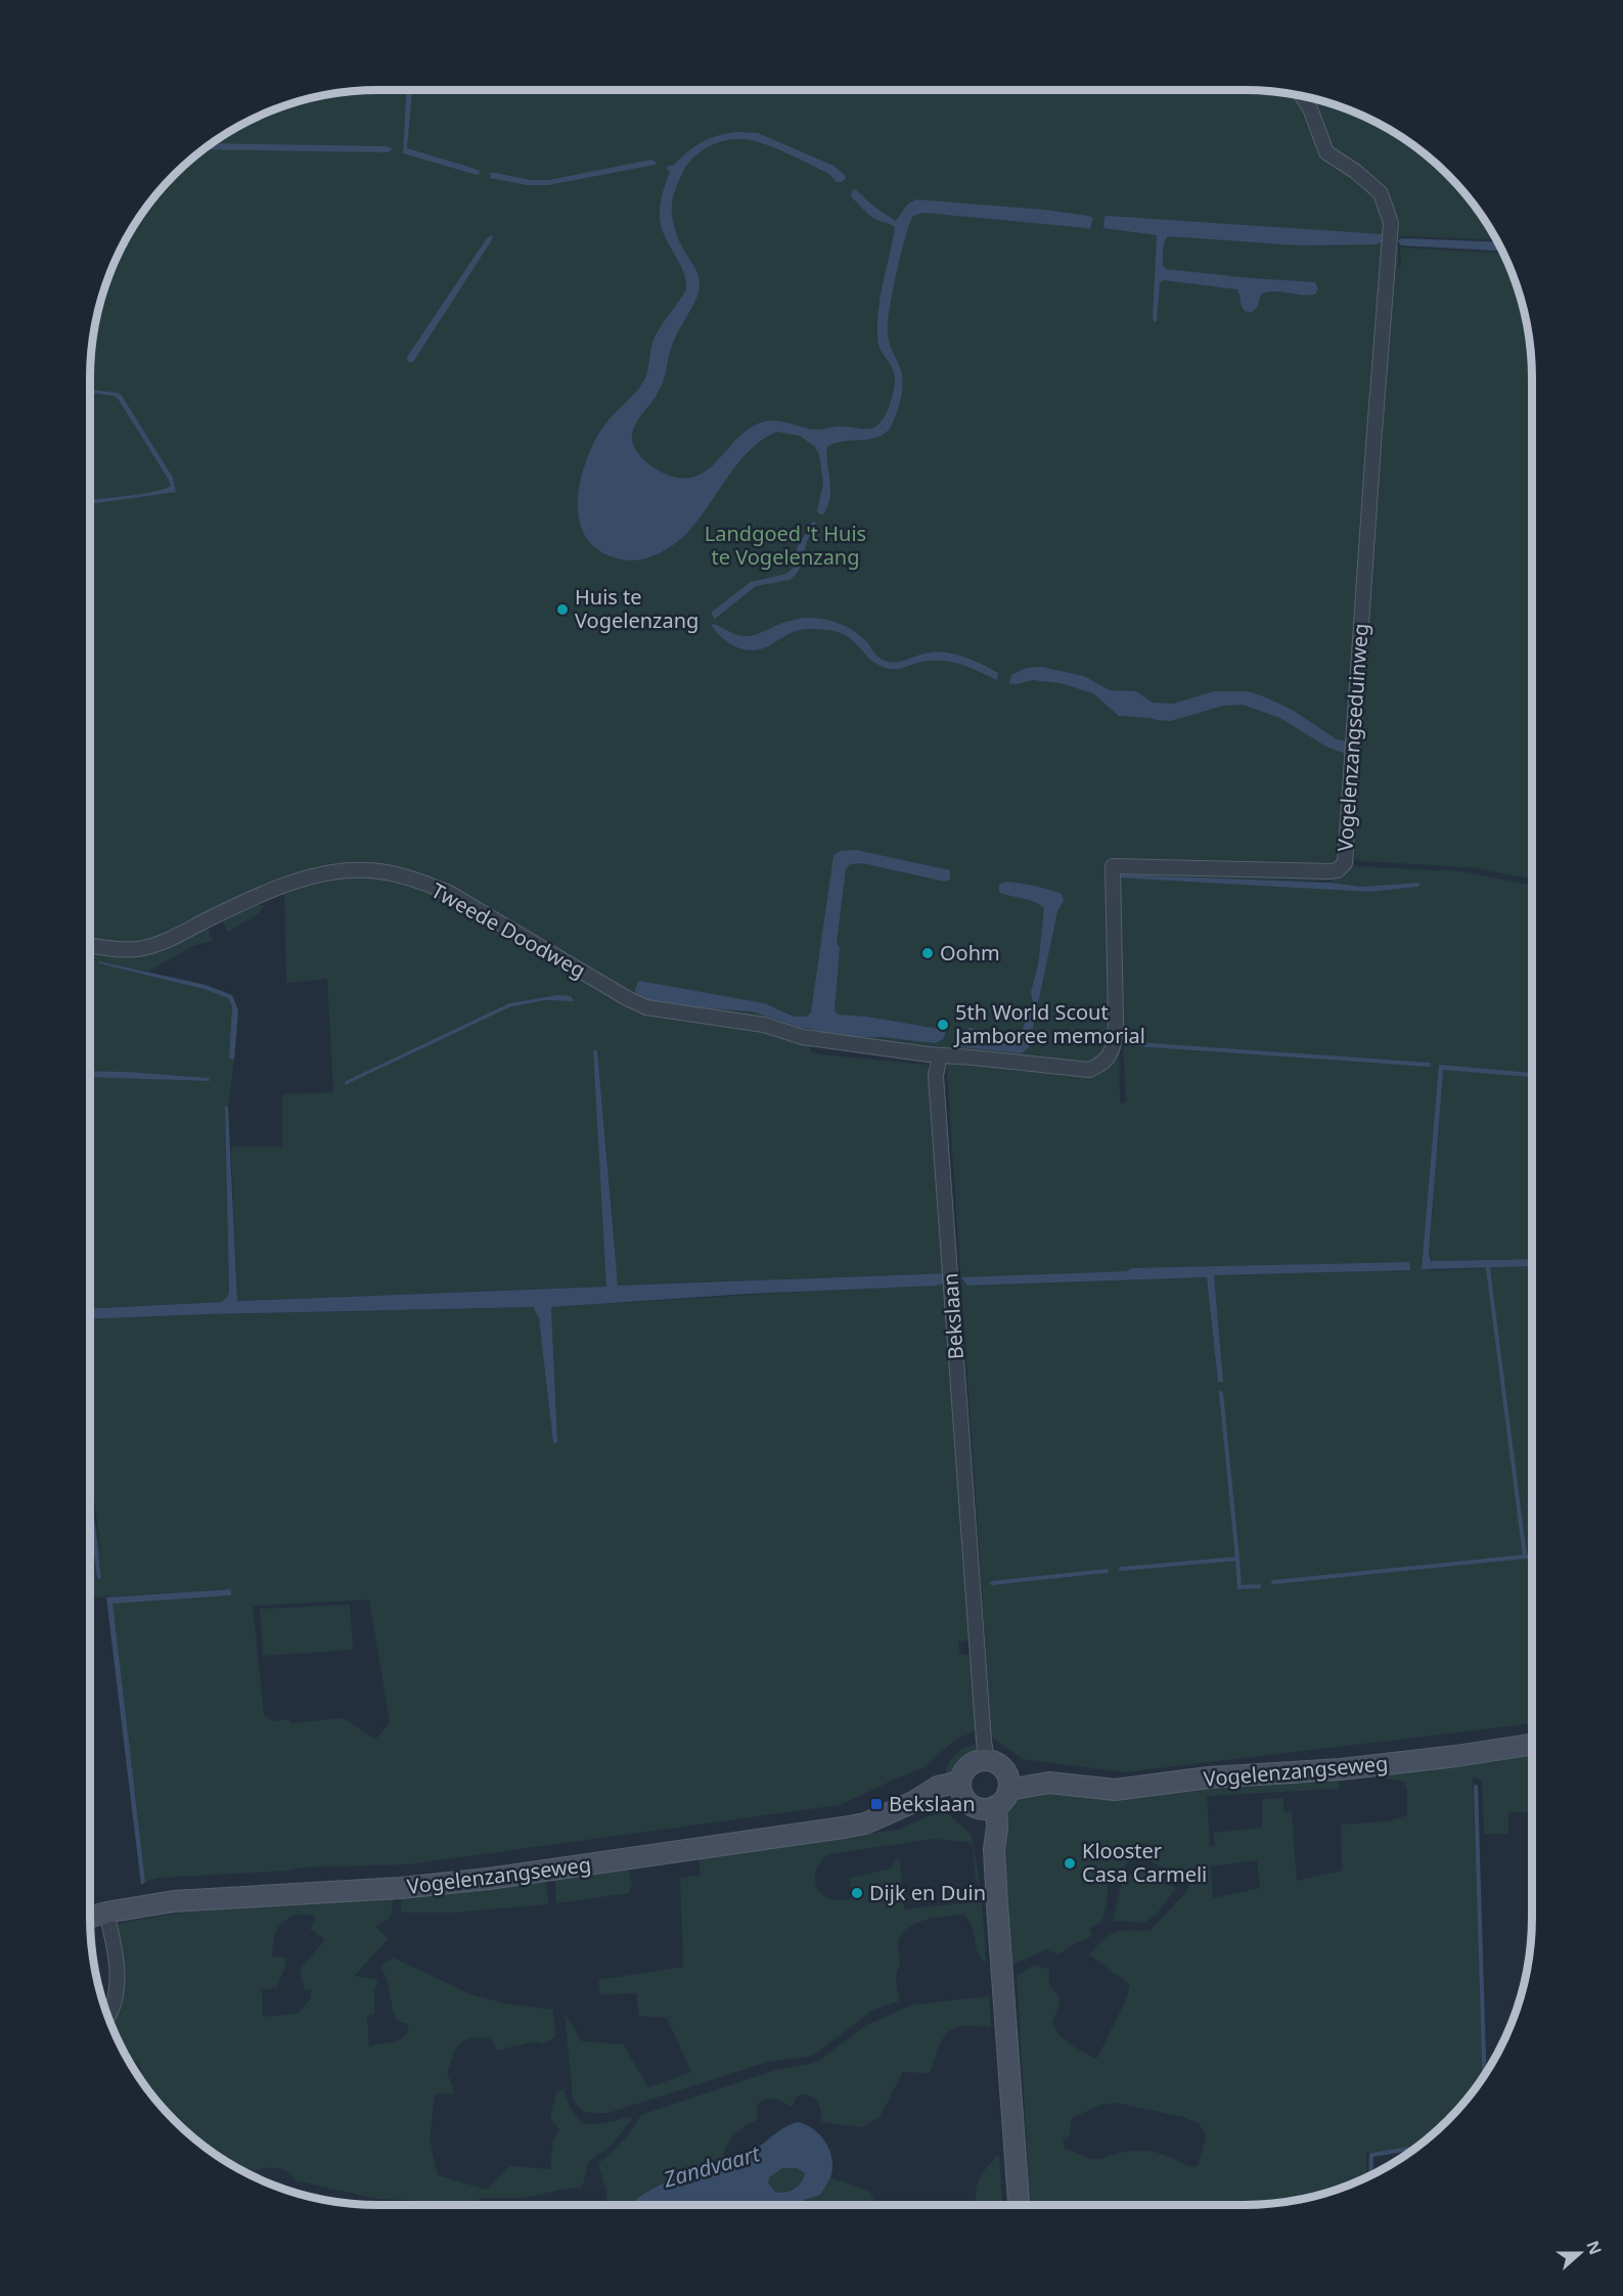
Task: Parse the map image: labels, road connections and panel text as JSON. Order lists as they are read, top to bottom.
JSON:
{
  "streets": {
    "main road": ["Vogelenzangseweg"],
    "street": ["Vogelenzangseduinweg", "Tweede Doodweg", "Bekslaan"]
  },
  "crossings": [
    ["Vogelenzangseduinweg", "Tweede Doodweg"],
    ["Vogelenzangseduinweg", "Bekslaan"],
    ["Tweede Doodweg", "Bekslaan"],
    ["Bekslaan", "Vogelenzangseweg"]
  ],
  "water": ["Zandvaart"],
  "parks": ["Landgoed 't Huis te Vogelenzang"],
  "places": {
    "other": [
      "Huis te Vogelenzang",
      "Oohm",
      "5th World Scout Jamboree memorial",
      "Klooster Casa Carmeli",
      "Dijk en Duin"
    ],
    "transit": ["Bekslaan"]
  },
  "north": "right"
}
